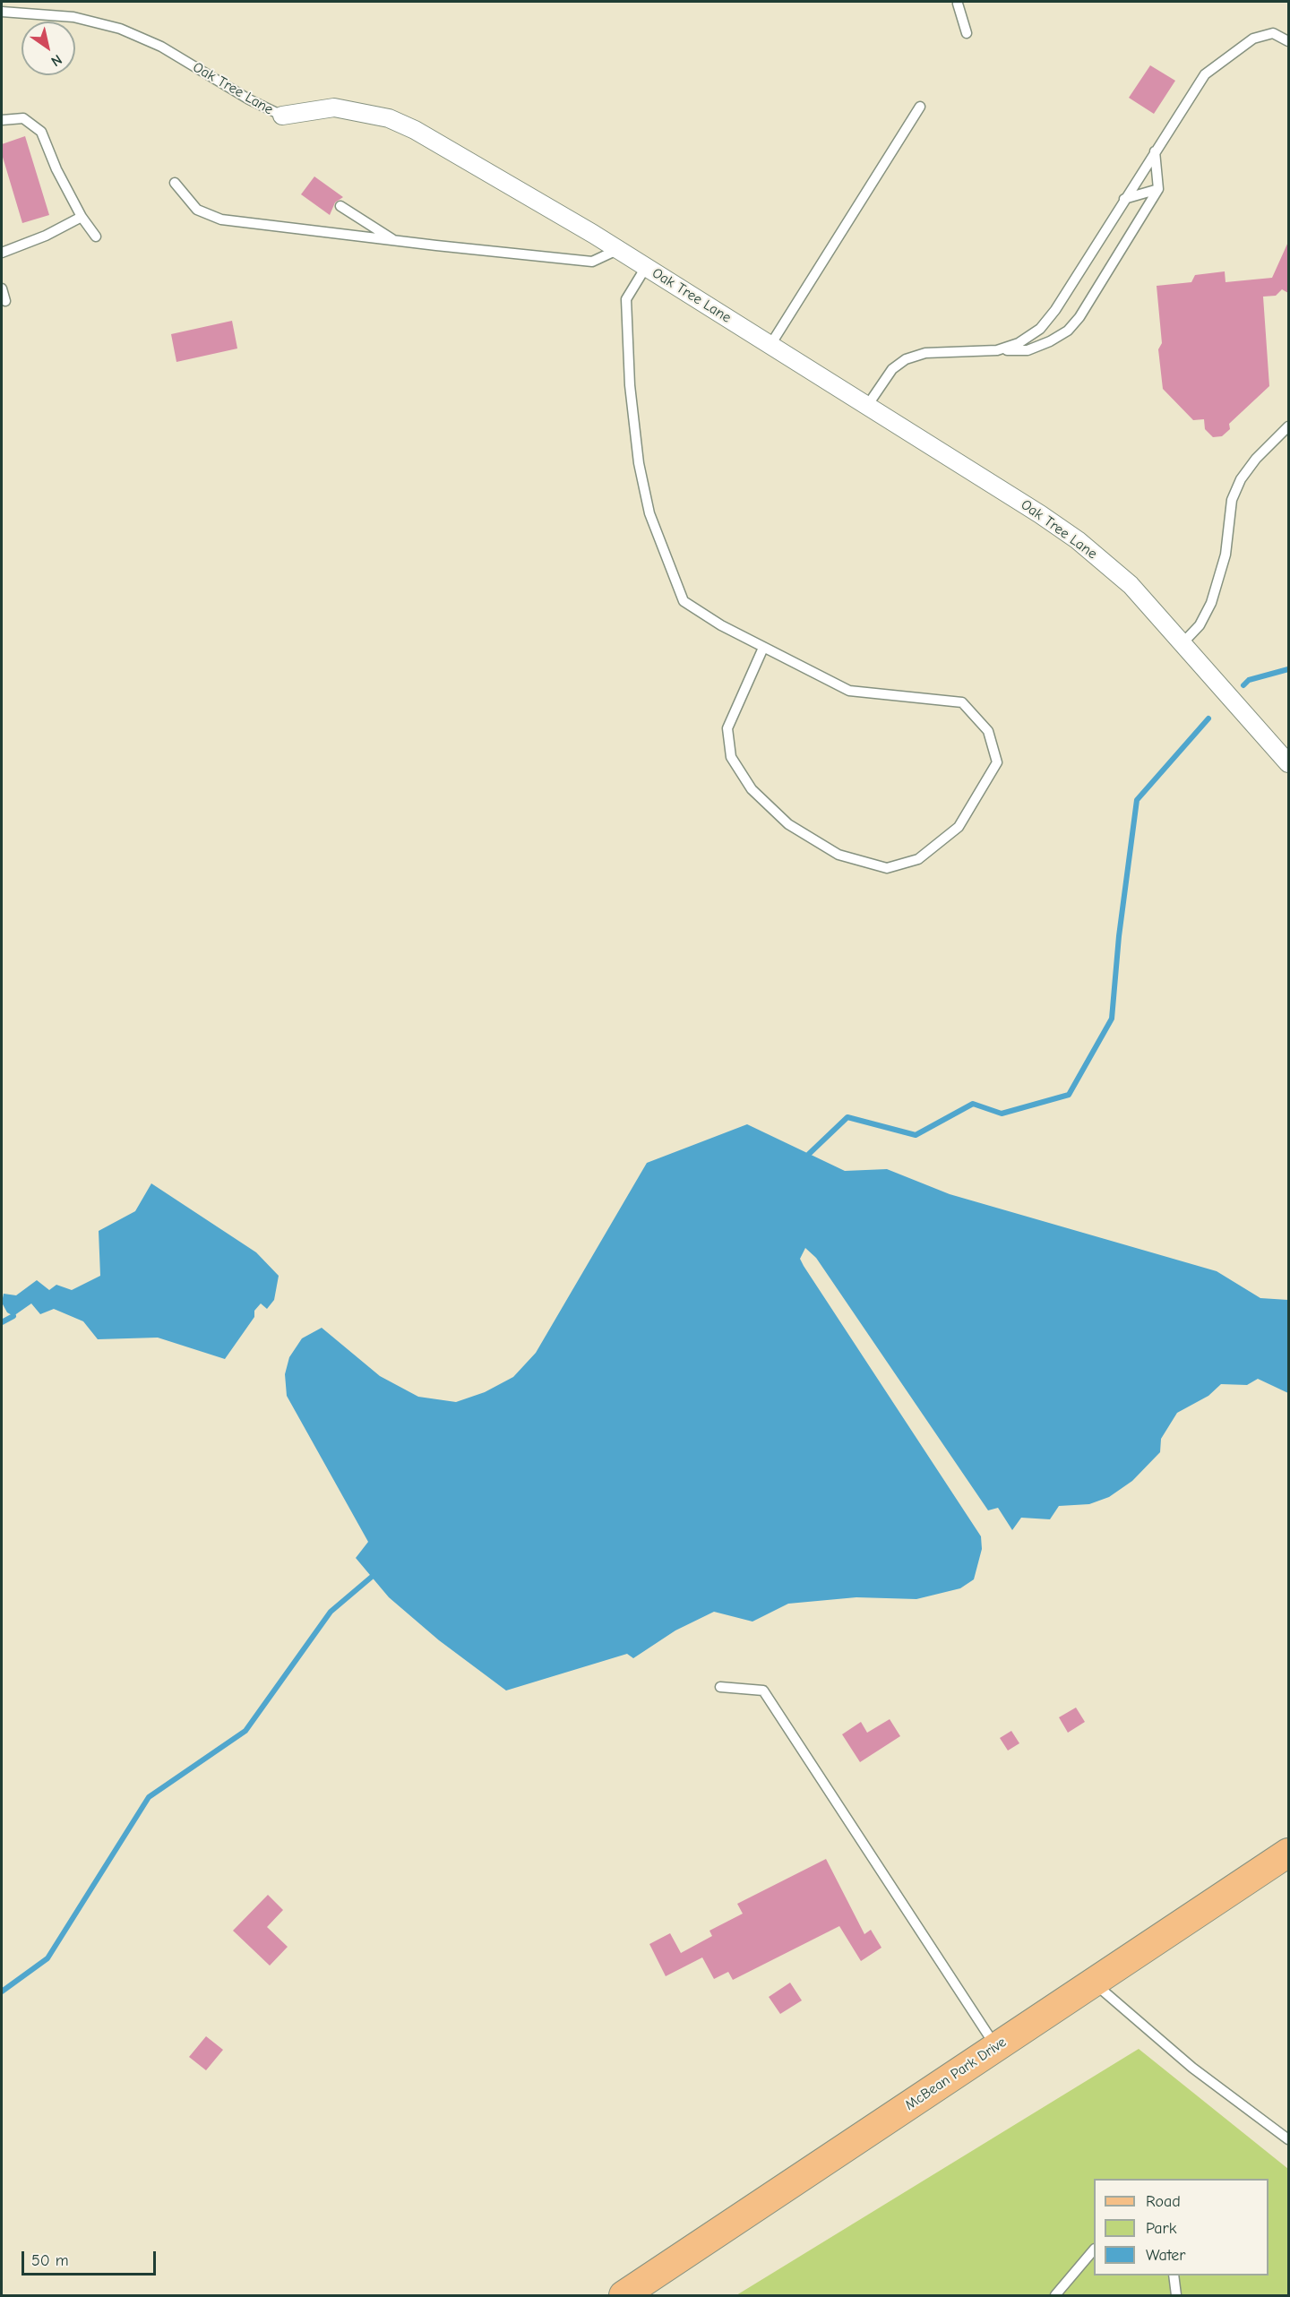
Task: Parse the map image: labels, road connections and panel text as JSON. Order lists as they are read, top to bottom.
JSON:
{
  "streets": {
    "main road": ["McBean Park Drive"],
    "street": ["Oak Tree Lane"]
  },
  "legend": ["Road", "Park", "Water"],
  "scale_bar": "50 m",
  "north": "bottom right"
}
